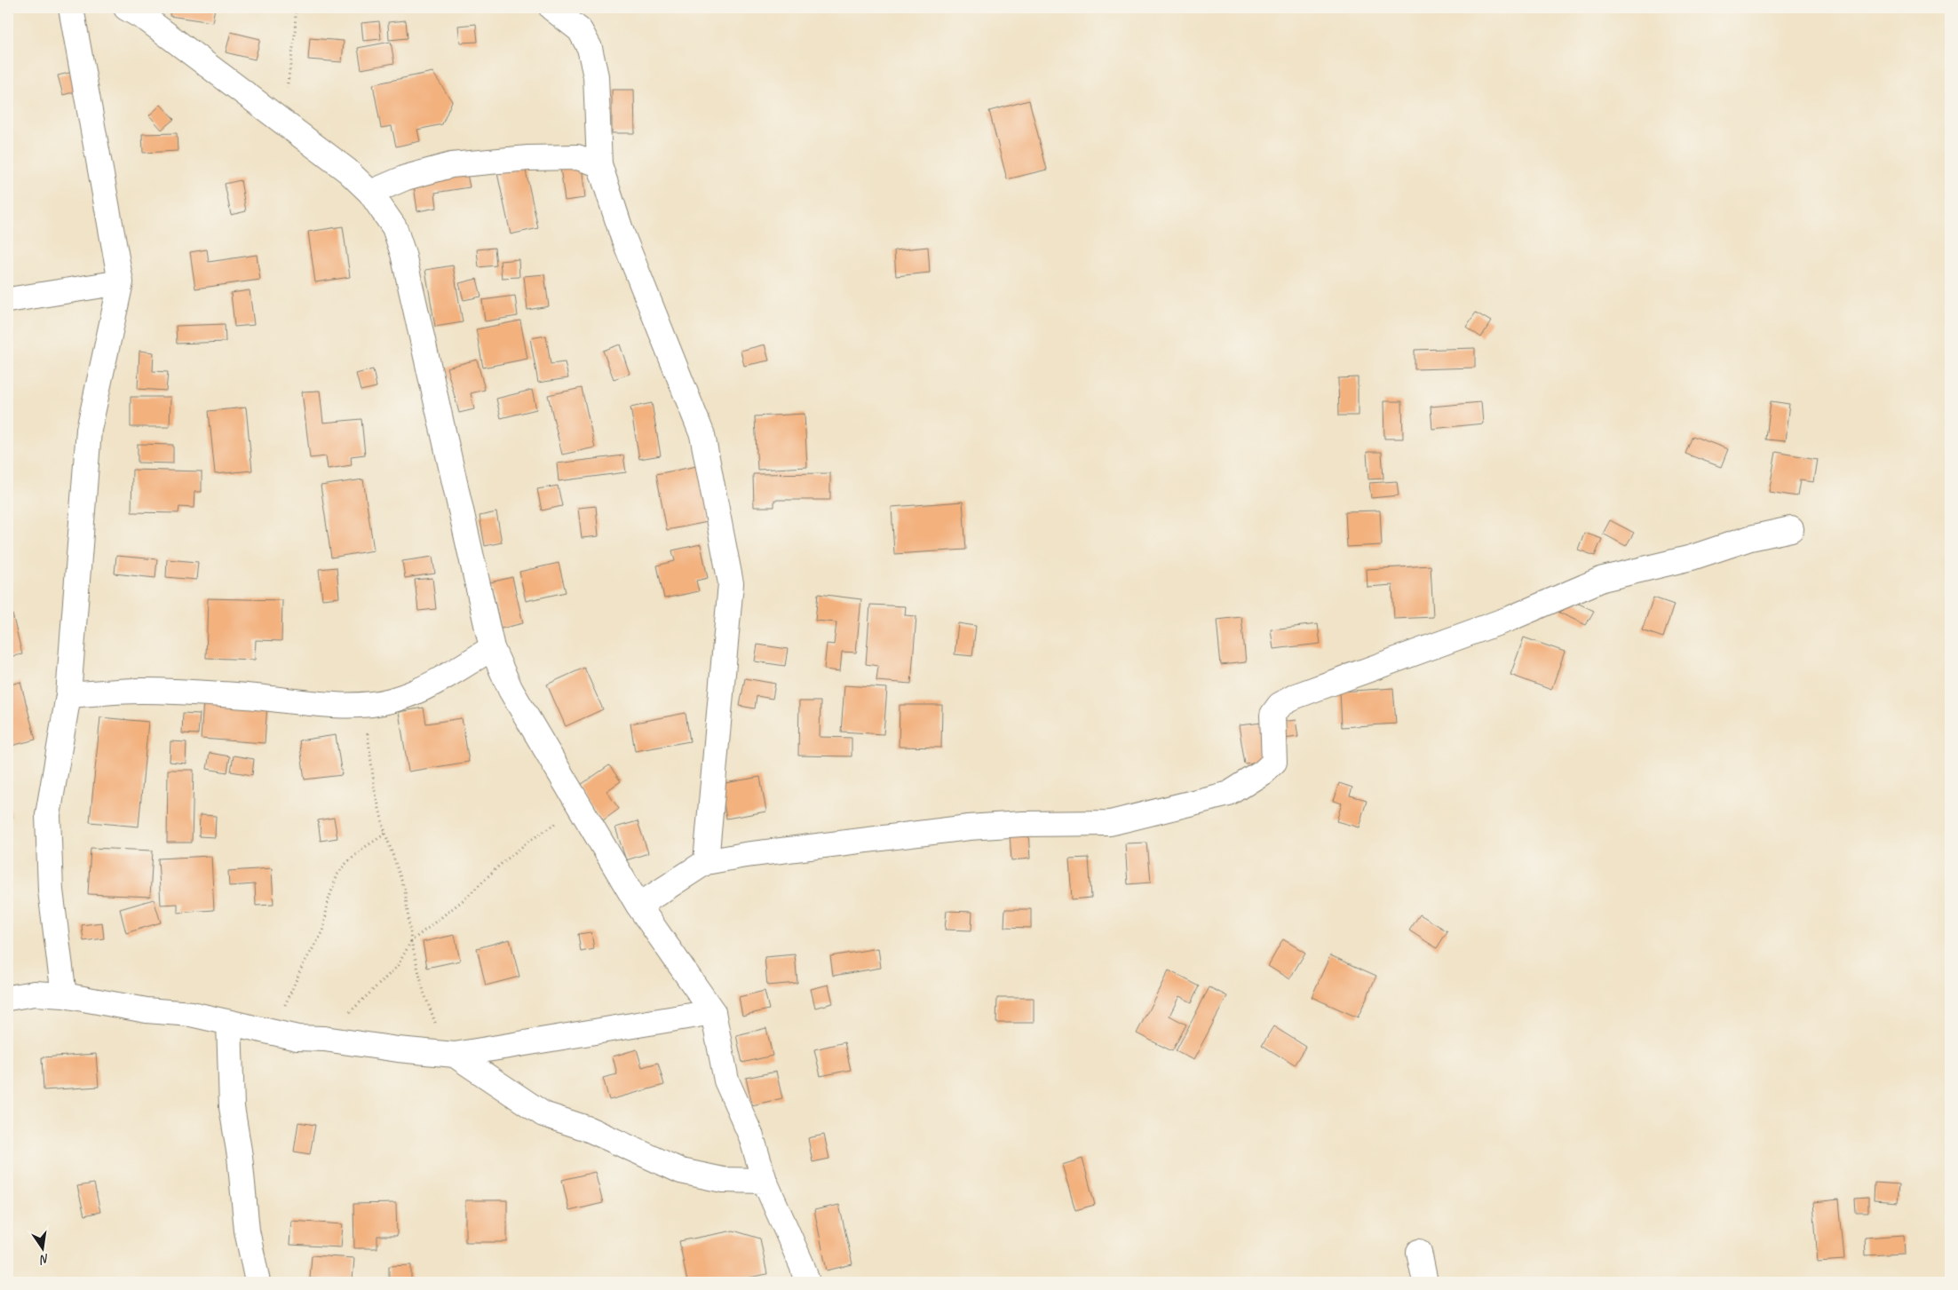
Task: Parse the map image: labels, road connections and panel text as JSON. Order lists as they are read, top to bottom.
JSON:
{
  "north": "bottom"
}
